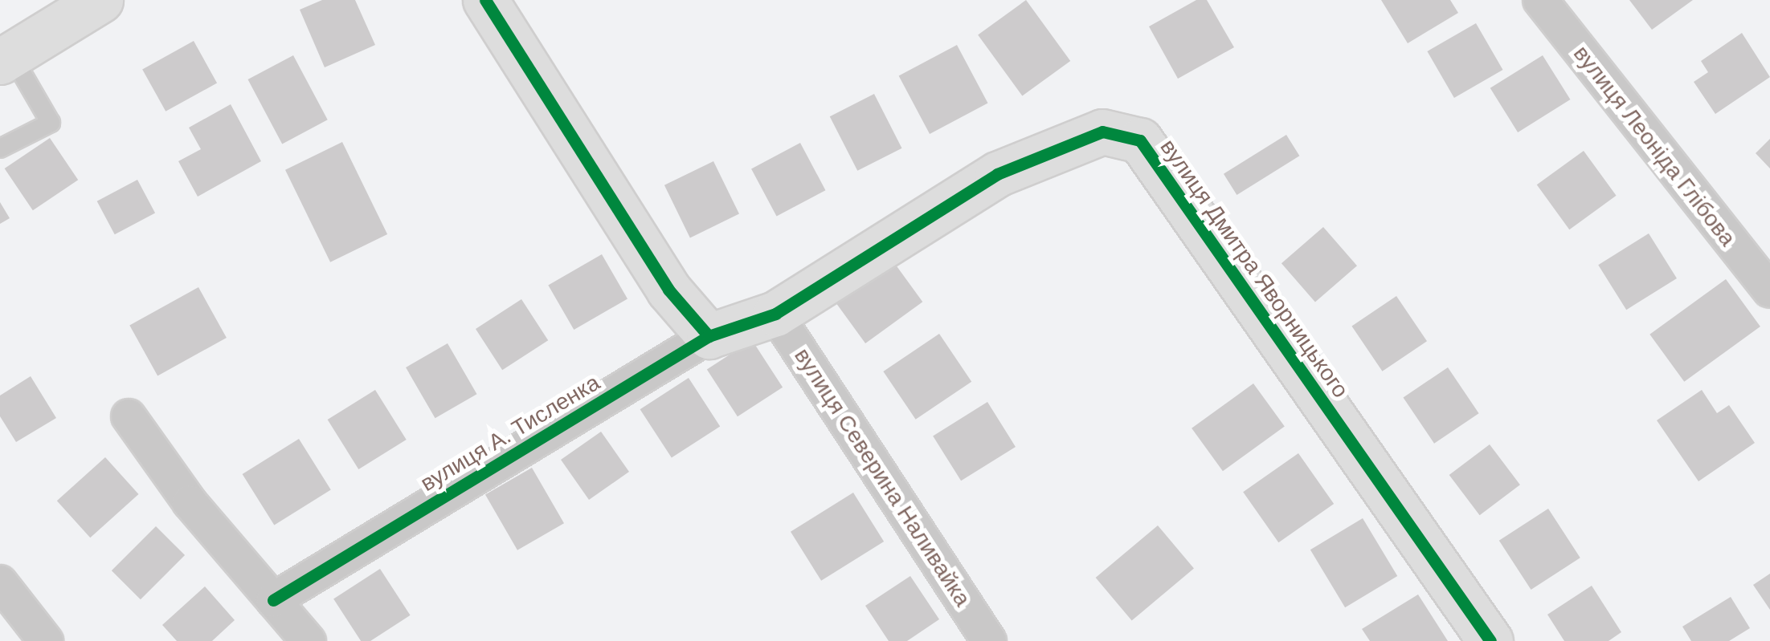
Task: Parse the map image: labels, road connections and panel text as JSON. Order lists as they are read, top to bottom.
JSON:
{
  "streets": {
    "street": [
      "вулиця Леоніда Глібова",
      "вулиця Дмитра Яворницького",
      "вулиця А. Тисленка",
      "вулиця Северина Наливайка"
    ]
  },
  "crossings": [
    ["вулиця Дмитра Яворницького", "вулиця А. Тисленка"],
    ["вулиця Дмитра Яворницького", "вулиця Северина Наливайка"],
    ["вулиця А. Тисленка", "вулиця Северина Наливайка"]
  ]
}
